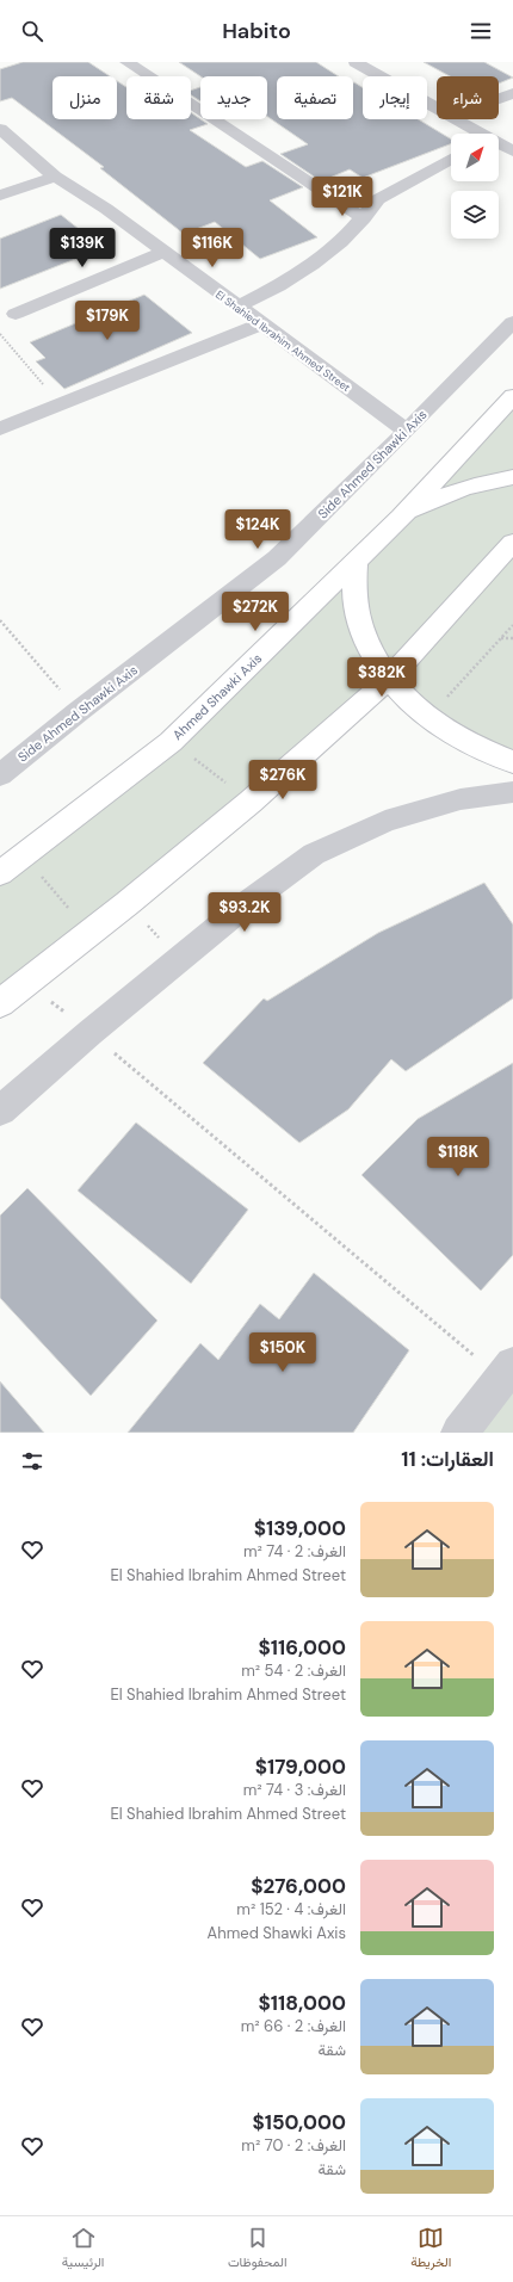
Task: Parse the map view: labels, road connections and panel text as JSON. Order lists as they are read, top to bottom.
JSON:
{
  "streets": {
    "main road": ["Ahmed Shawki Axis"],
    "street": ["El Shahied Ibrahim Ahmed Street", "Side Ahmed Shawki Axis"]
  },
  "crossings": [
    ["El Shahied Ibrahim Ahmed Street", "Side Ahmed Shawki Axis"]
  ],
  "north": "top right",
  "page": {
    "header": "Habito",
    "chip": [
      "شراء",
      "إيجار",
      "تصفية",
      "جديد",
      "شقة",
      "منزل"
    ],
    "price": [
      "$121K",
      "$139K",
      "$116K",
      "$179K",
      "$124K",
      "$272K",
      "$382K",
      "$276K",
      "$93.2K",
      "$118K",
      "$150K"
    ],
    "heading": "العقارات: 11",
    "list": [
      {
        "name": "$139,000",
        "note": "الغرف: 2 · 74 m² · El Shahied Ibrahim Ahmed Street"
      },
      {
        "name": "$116,000",
        "note": "الغرف: 2 · 54 m² · El Shahied Ibrahim Ahmed Street"
      },
      {
        "name": "$179,000",
        "note": "الغرف: 3 · 74 m² · El Shahied Ibrahim Ahmed Street"
      },
      {
        "name": "$276,000",
        "note": "الغرف: 4 · 152 m² · Ahmed Shawki Axis"
      },
      {
        "name": "$118,000",
        "note": "الغرف: 2 · 66 m² · شقة"
      },
      {
        "name": "$150,000",
        "note": "الغرف: 2 · 70 m² · شقة"
      }
    ],
    "tabs": ["الخريطة", "المحفوظات", "الرئيسية"]
  }
}
